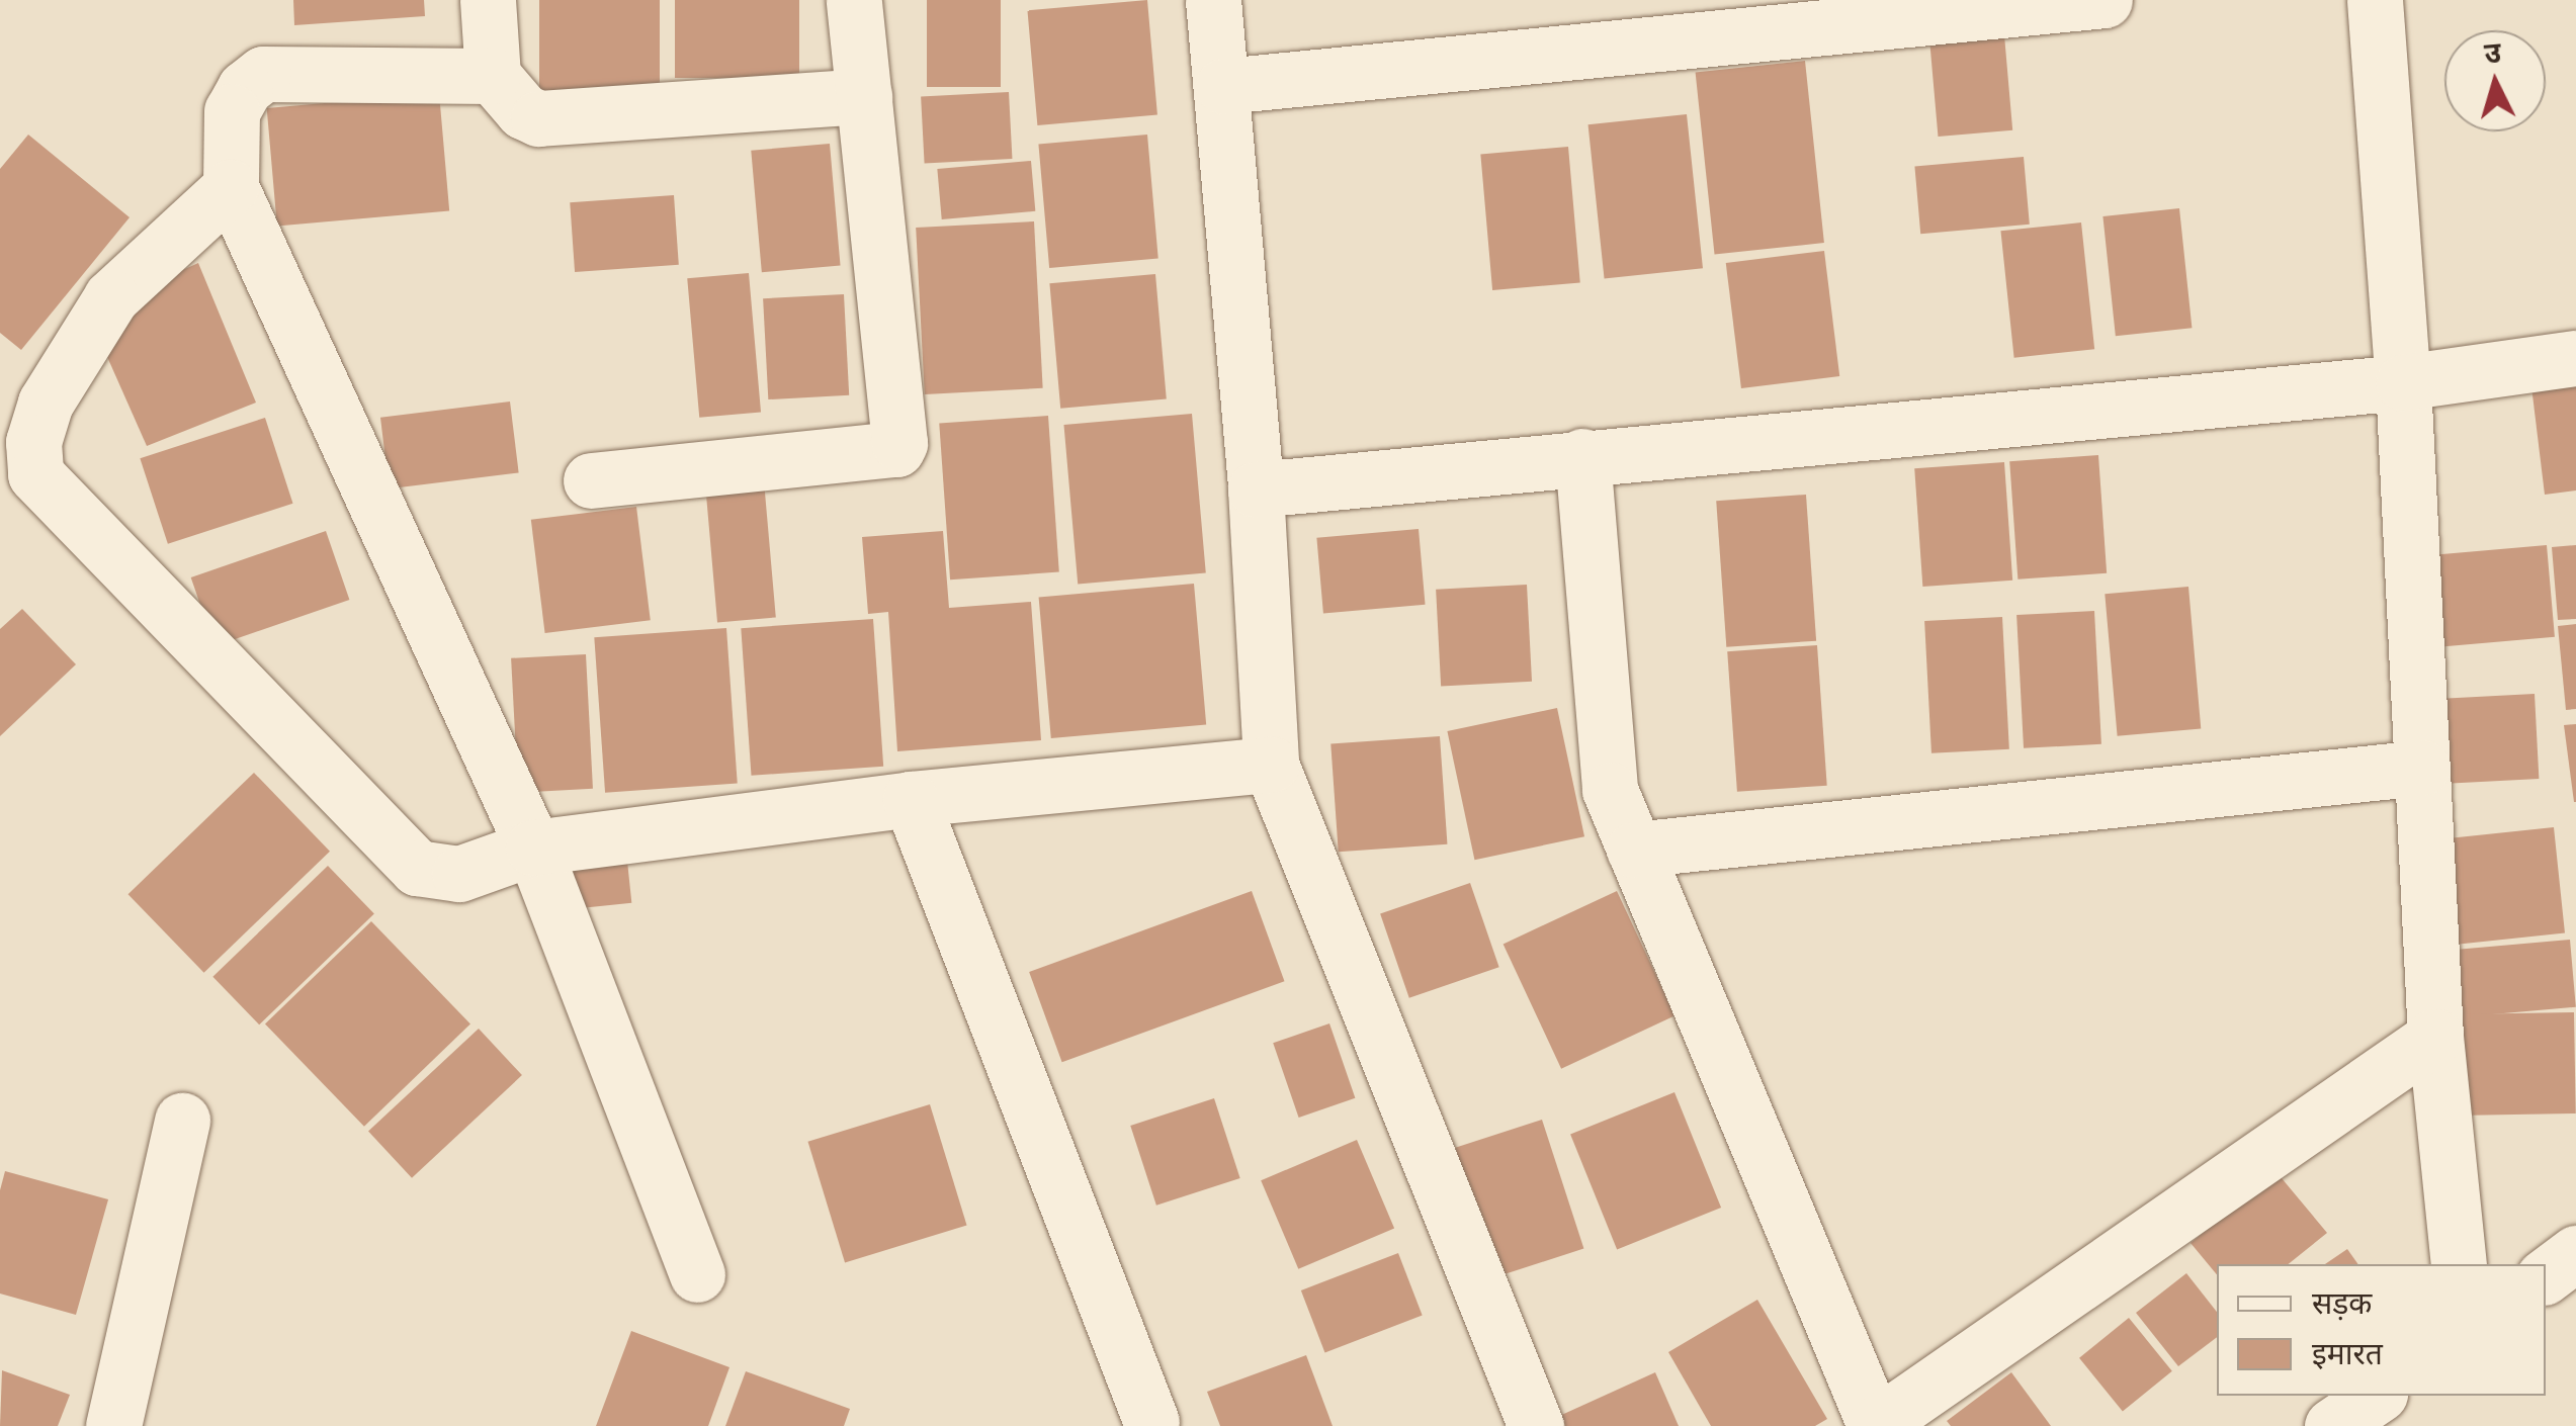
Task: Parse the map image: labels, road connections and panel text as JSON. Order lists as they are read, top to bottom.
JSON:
{
  "legend": ["सड़क", "इमारत"],
  "north": "top"
}
